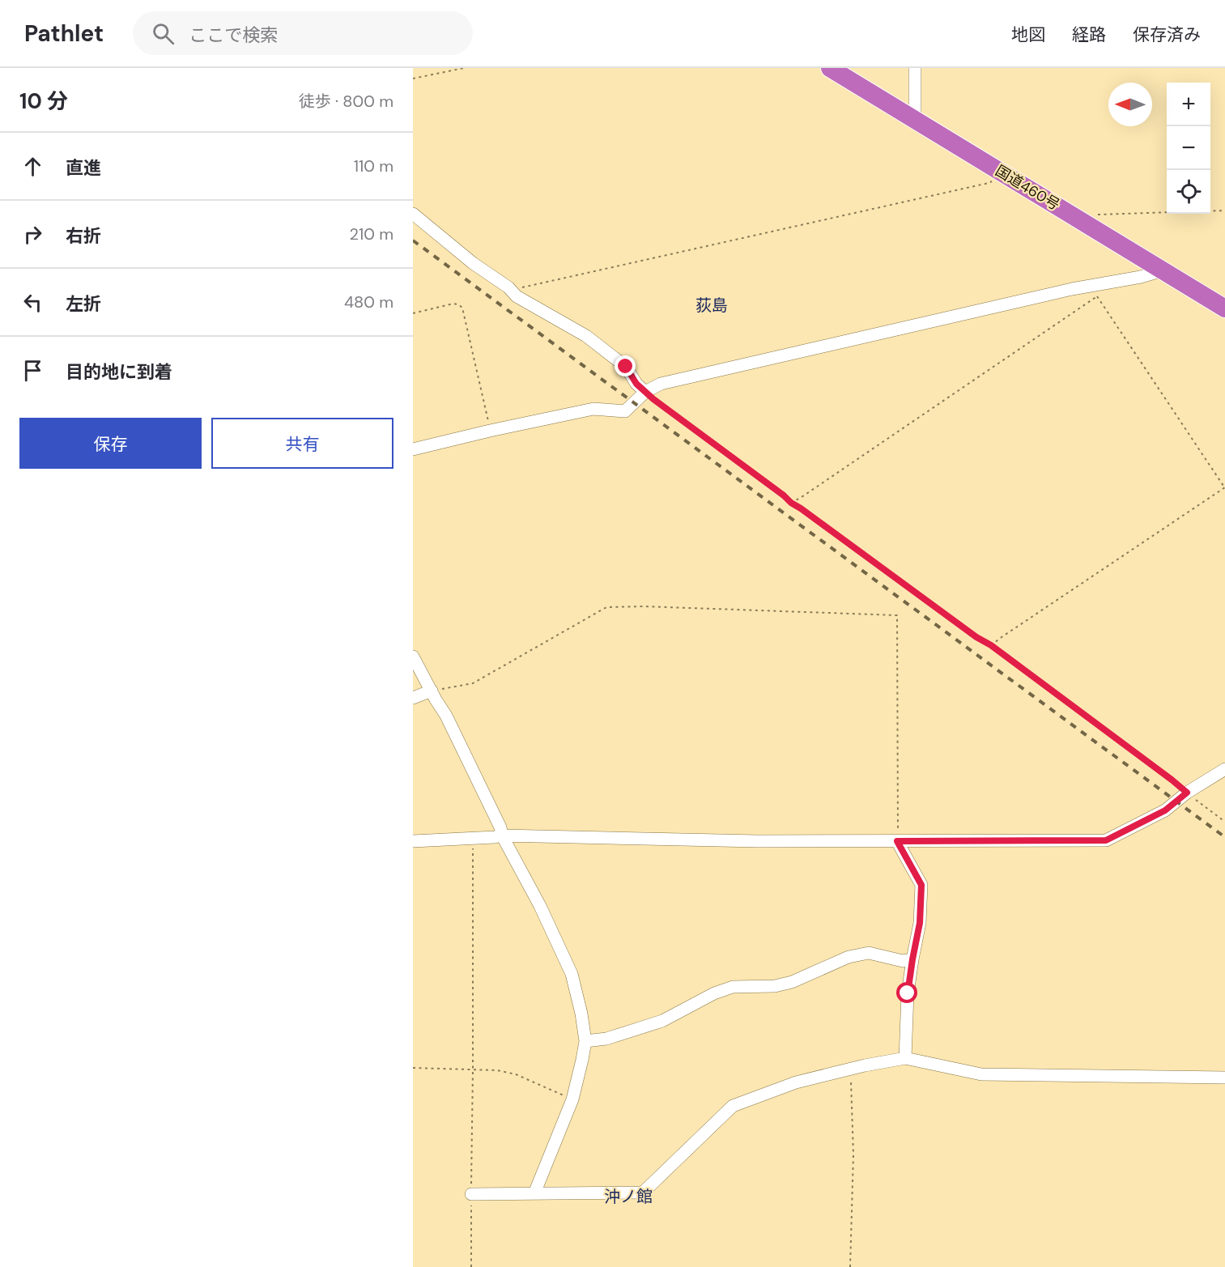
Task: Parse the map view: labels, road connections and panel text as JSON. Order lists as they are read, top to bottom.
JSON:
{
  "streets": {
    "highway": ["国道460号"]
  },
  "districts": ["荻島", "沖ノ館"],
  "north": "left",
  "page": {
    "header": "Pathlet",
    "search": "ここで検索",
    "nav": ["地図", "経路", "保存済み"],
    "heading": ["10 分", "徒歩 · 800 m"],
    "map_buttons": ["+", "−"],
    "list": [
      ["直進", "110 m"],
      ["右折", "210 m"],
      ["左折", "480 m"],
      "目的地に到着"
    ],
    "buttons": ["保存", "共有"]
  }
}
